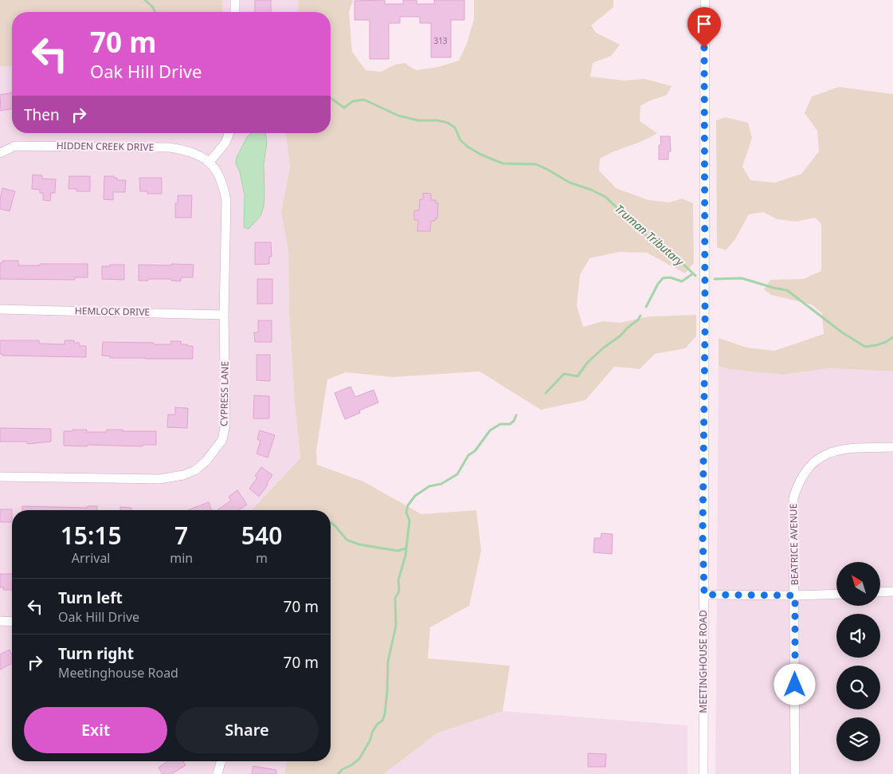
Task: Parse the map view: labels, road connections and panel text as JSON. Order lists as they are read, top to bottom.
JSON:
{
  "streets": {
    "street": [
      "HIDDEN CREEK DRIVE",
      "HEMLOCK DRIVE",
      "CYPRESS LANE",
      "BEATRICE AVENUE",
      "MEETINGHOUSE ROAD"
    ]
  },
  "crossings": [
    ["HIDDEN CREEK DRIVE", "CYPRESS LANE"],
    ["HEMLOCK DRIVE", "CYPRESS LANE"]
  ],
  "water": ["Truman Tributary"],
  "house_numbers": ["313"],
  "north": "top left",
  "page": {
    "turn": ["70 m", "Oak Hill Drive"],
    "then": "Then",
    "eta": [
      "15:15",
      "Arrival",
      "7",
      "min",
      "540",
      "m"
    ],
    "list": [
      {
        "name": "Turn left",
        "note": "Oak Hill Drive",
        "value": "70 m"
      },
      {
        "name": "Turn right",
        "note": "Meetinghouse Road",
        "value": "70 m"
      }
    ],
    "buttons": ["Exit", "Share"]
  }
}
